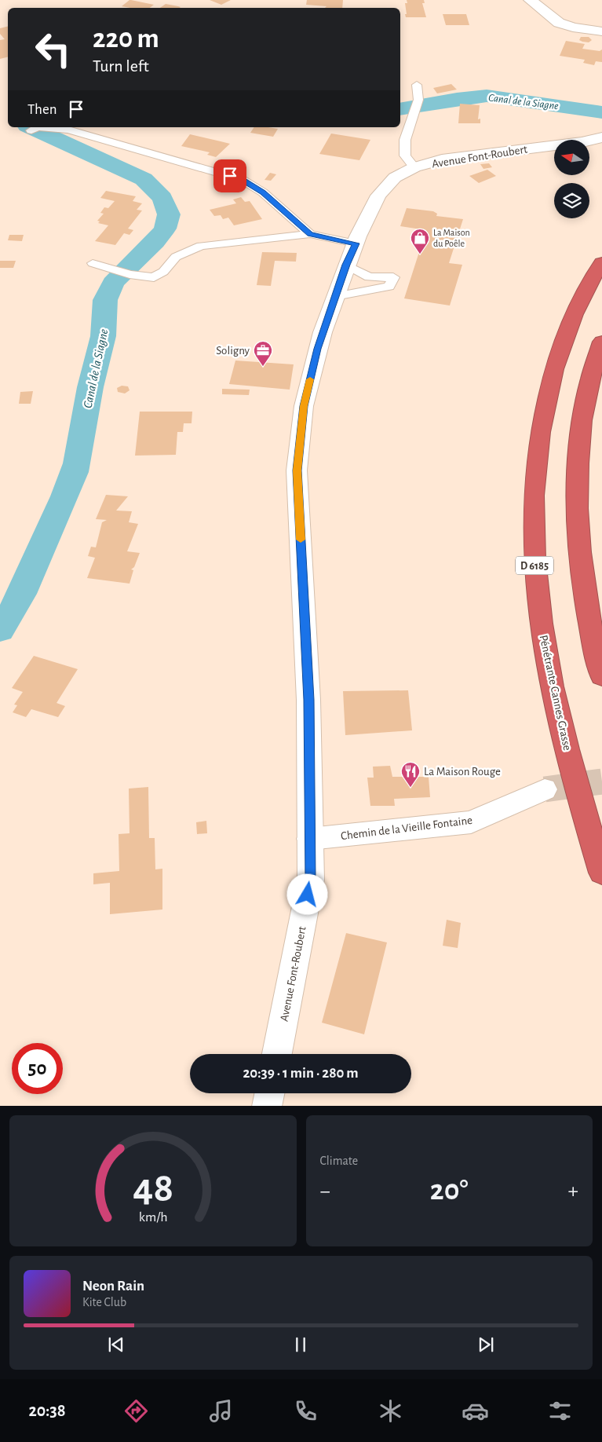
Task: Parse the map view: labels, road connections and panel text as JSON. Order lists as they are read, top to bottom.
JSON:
{
  "streets": {
    "highway": ["D 6185", "Pénétrante Cannes Grasse"],
    "main road": ["Avenue Font-Roubert", "Chemin de la Vieille Fontaine"]
  },
  "crossings": [
    ["Avenue Font-Roubert", "Chemin de la Vieille Fontaine"]
  ],
  "water": ["Canal de la Siagne"],
  "places": {
    "shop": ["La Maison du Poêle"],
    "office": ["Soligny"],
    "restaurant": ["La Maison Rouge"]
  },
  "north": "left",
  "page": {
    "turn": ["220 m", "Turn left"],
    "then": "Then",
    "limit": "50",
    "trip": "20:39 · 1 min · 280 m",
    "tile": "Climate",
    "heat": ["−", "20°", "+"],
    "song": ["Neon Rain", "Kite Club"],
    "tabs": "20:38",
    "gauge": ["48", "km/h"]
  }
}
